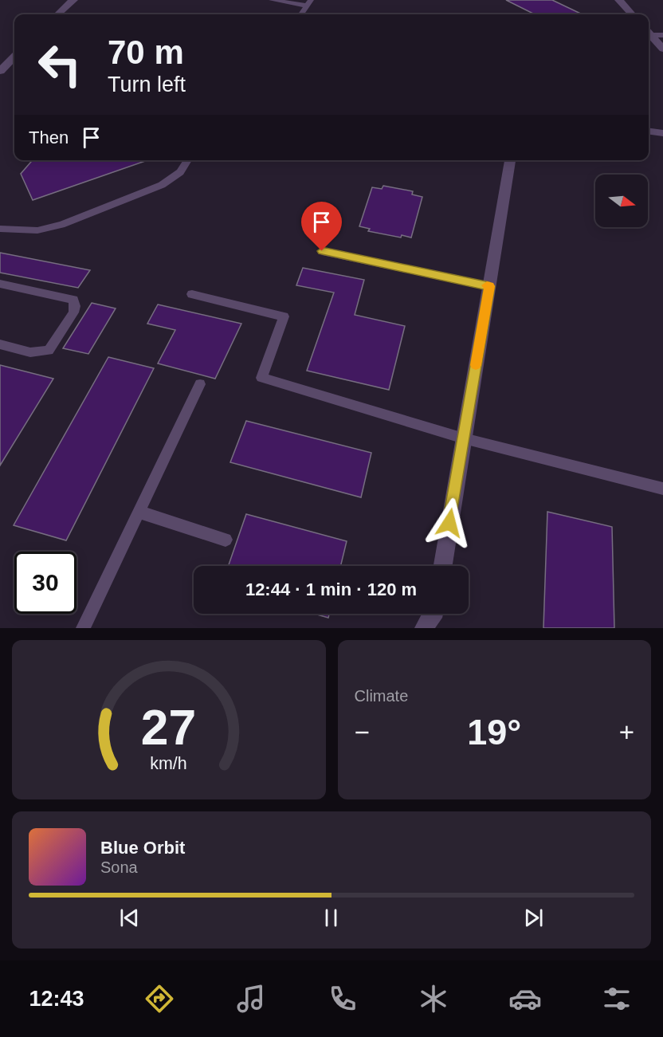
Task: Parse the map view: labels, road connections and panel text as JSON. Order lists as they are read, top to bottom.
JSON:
{
  "north": "right",
  "page": {
    "turn": ["70 m", "Turn left"],
    "then": "Then",
    "limit": "30",
    "trip": "12:44 · 1 min · 120 m",
    "tile": "Climate",
    "heat": ["−", "19°", "+"],
    "song": ["Blue Orbit", "Sona"],
    "tabs": "12:43",
    "gauge": ["27", "km/h"]
  }
}
